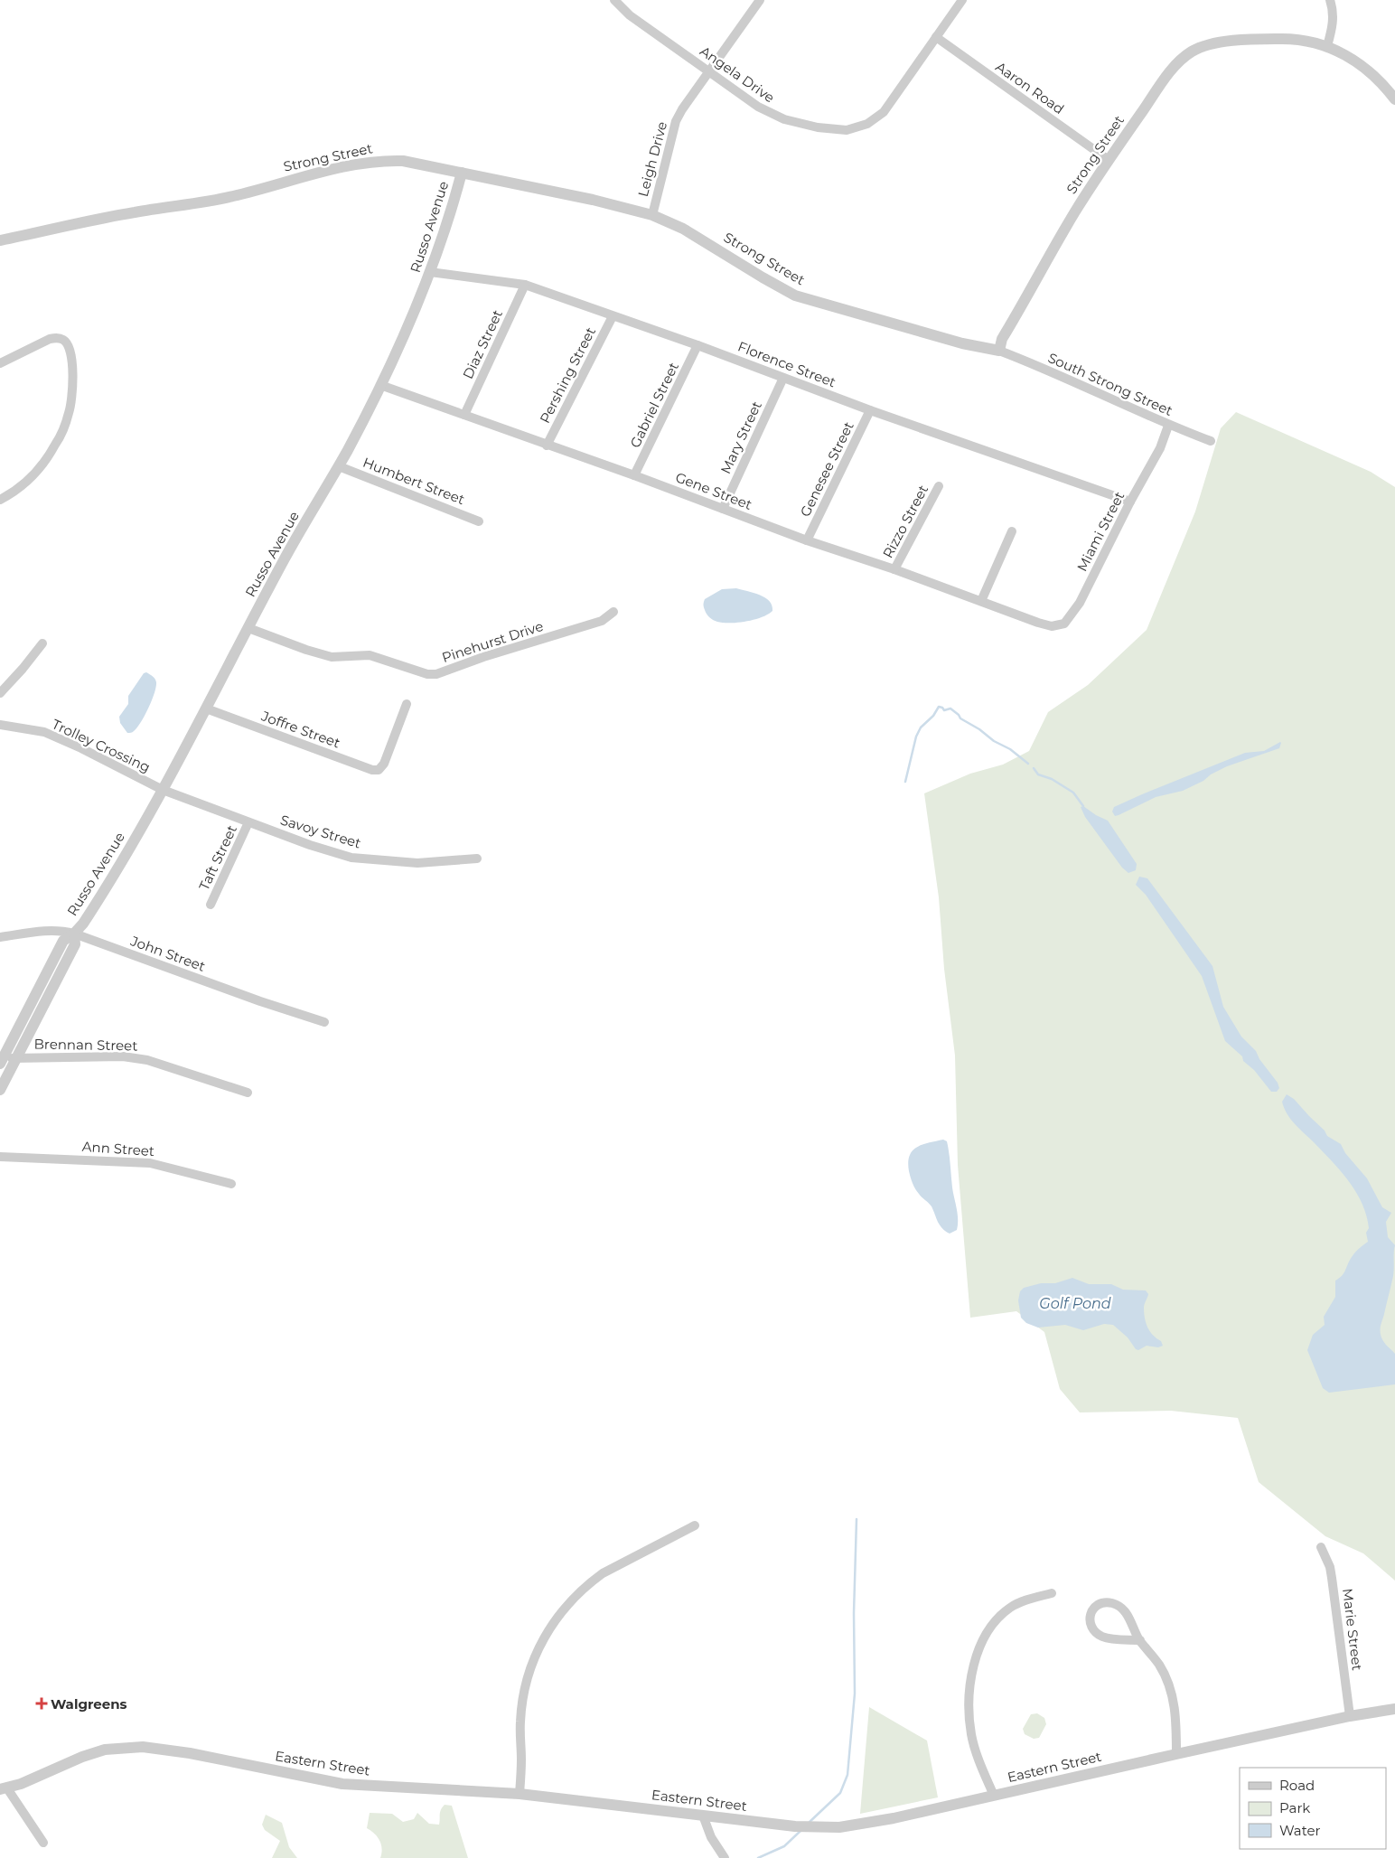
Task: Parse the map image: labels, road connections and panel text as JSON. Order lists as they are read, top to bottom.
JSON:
{
  "streets": {
    "street": [
      "Angela Drive",
      "Aaron Road",
      "Strong Street",
      "Leigh Drive",
      "Russo Avenue",
      "Diaz Street",
      "Florence Street",
      "Pershing Street",
      "South Strong Street",
      "Gabriel Street",
      "Mary Street",
      "Genesee Street",
      "Humbert Street",
      "Gene Street",
      "Rizzo Street",
      "Miami Street",
      "Pinehurst Drive",
      "Joffre Street",
      "Trolley Crossing",
      "Savoy Street",
      "Taft Street",
      "John Street",
      "Brennan Street",
      "Ann Street",
      "Marie Street",
      "Eastern Street"
    ]
  },
  "crossings": [
    ["Angela Drive", "Aaron Road"],
    ["Angela Drive", "Leigh Drive"],
    ["Aaron Road", "Strong Street"],
    ["Strong Street", "Leigh Drive"],
    ["Strong Street", "Russo Avenue"],
    ["Strong Street", "South Strong Street"],
    ["Russo Avenue", "Florence Street"],
    ["Russo Avenue", "Humbert Street"],
    ["Russo Avenue", "Gene Street"],
    ["Russo Avenue", "Pinehurst Drive"],
    ["Russo Avenue", "Joffre Street"],
    ["Russo Avenue", "Trolley Crossing"],
    ["Russo Avenue", "Savoy Street"],
    ["Russo Avenue", "John Street"],
    ["Russo Avenue", "Brennan Street"],
    ["Diaz Street", "Florence Street"],
    ["Diaz Street", "Gene Street"],
    ["Florence Street", "Pershing Street"],
    ["Florence Street", "Gabriel Street"],
    ["Florence Street", "Mary Street"],
    ["Florence Street", "Genesee Street"],
    ["Florence Street", "Miami Street"],
    ["Pershing Street", "Gene Street"],
    ["South Strong Street", "Miami Street"],
    ["Gabriel Street", "Gene Street"],
    ["Mary Street", "Gene Street"],
    ["Genesee Street", "Gene Street"],
    ["Gene Street", "Rizzo Street"],
    ["Gene Street", "Miami Street"],
    ["Trolley Crossing", "Savoy Street"],
    ["Savoy Street", "Taft Street"],
    ["Marie Street", "Eastern Street"]
  ],
  "water": ["Golf Pond"],
  "places": {
    "health": ["Walgreens"]
  },
  "legend": ["Road", "Park", "Water"]
}
